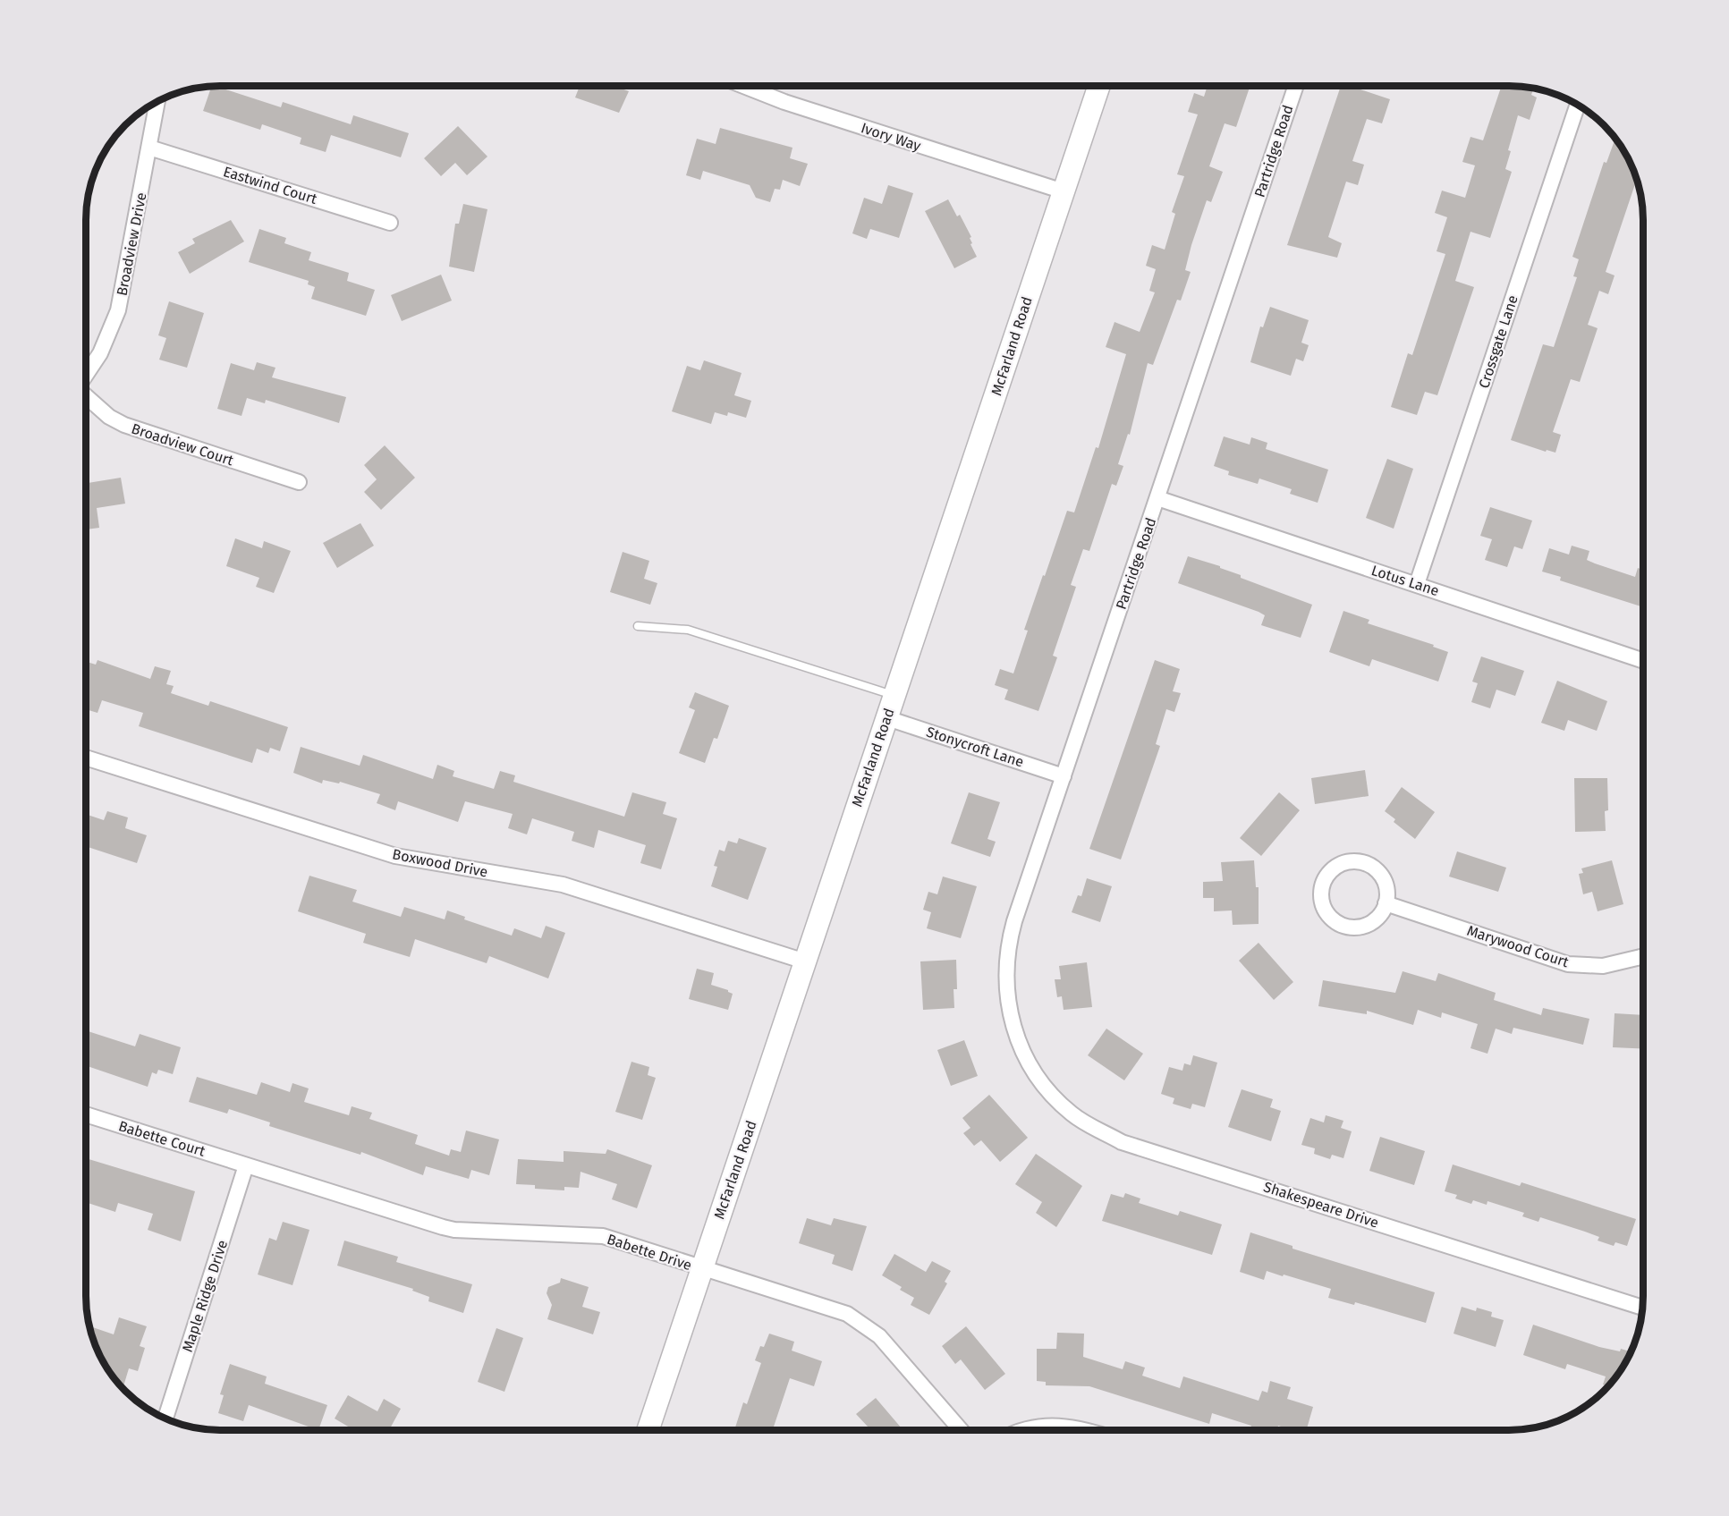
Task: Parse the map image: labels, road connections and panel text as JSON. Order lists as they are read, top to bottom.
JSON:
{
  "streets": {
    "street": [
      "Ivory Way",
      "Partridge Road",
      "Eastwind Court",
      "Broadview Drive",
      "Crossgate Lane",
      "McFarland Road",
      "Broadview Court",
      "Lotus Lane",
      "Stonycroft Lane",
      "Boxwood Drive",
      "Marywood Court",
      "Babette Court",
      "Shakespeare Drive",
      "Babette Drive",
      "Maple Ridge Drive"
    ]
  },
  "crossings": [
    ["Ivory Way", "McFarland Road"],
    ["Partridge Road", "Lotus Lane"],
    ["Partridge Road", "Stonycroft Lane"],
    ["Partridge Road", "Shakespeare Drive"],
    ["Eastwind Court", "Broadview Drive"],
    ["Crossgate Lane", "Lotus Lane"],
    ["McFarland Road", "Stonycroft Lane"],
    ["McFarland Road", "Boxwood Drive"],
    ["McFarland Road", "Babette Drive"],
    ["Babette Court", "Babette Drive"],
    ["Babette Court", "Maple Ridge Drive"],
    ["Babette Drive", "Maple Ridge Drive"]
  ]
}
